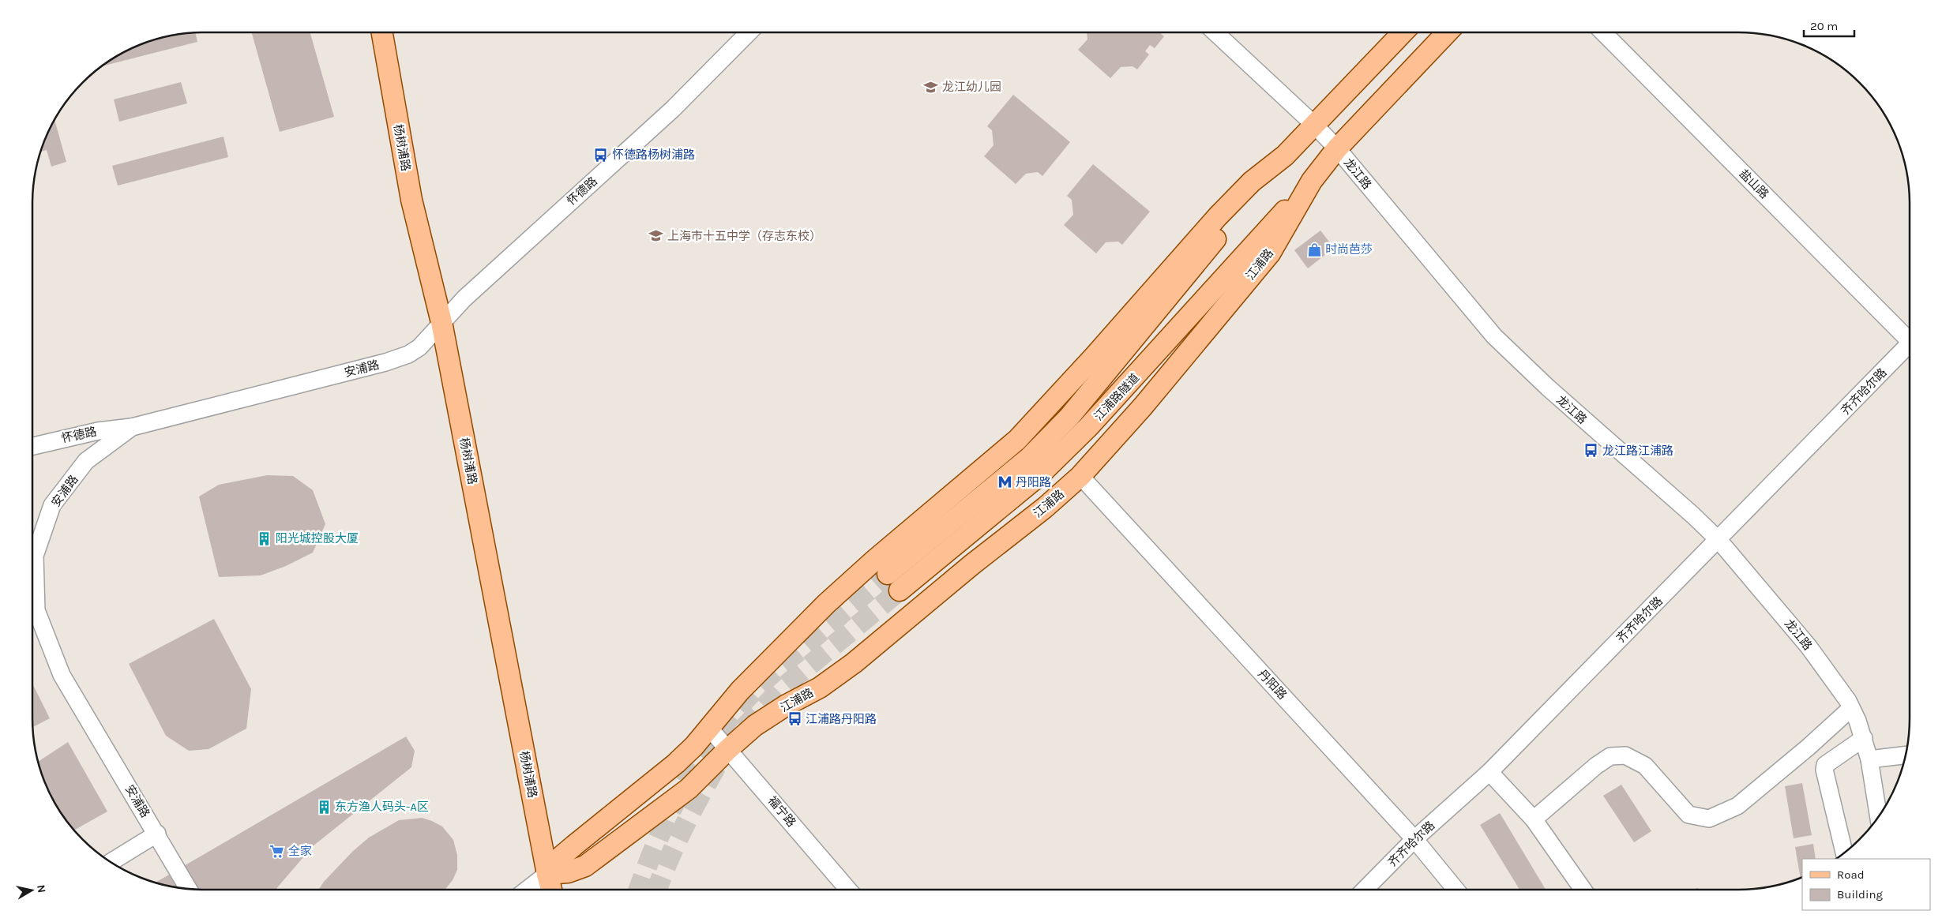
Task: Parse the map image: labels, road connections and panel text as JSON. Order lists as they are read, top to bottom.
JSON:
{
  "streets": {
    "main road": ["杨树浦路", "江浦路", "江浦路隧道"],
    "street": [
      "龙江路",
      "盐山路",
      "怀德路",
      "安浦路",
      "齐齐哈尔路",
      "丹阳路",
      "福宁路"
    ]
  },
  "crossings": [
    ["杨树浦路", "怀德路"],
    ["杨树浦路", "江浦路"],
    ["杨树浦路", "安浦路"],
    ["龙江路", "江浦路"],
    ["龙江路", "齐齐哈尔路"],
    ["怀德路", "安浦路"],
    ["江浦路", "江浦路隧道"],
    ["江浦路", "丹阳路"],
    ["江浦路", "福宁路"],
    ["齐齐哈尔路", "丹阳路"]
  ],
  "places": {
    "school or university": ["龙江幼儿园", "上海市十五中学（存志东校）"],
    "bus stop": ["怀德路杨树浦路", "龙江路江浦路", "江浦路丹阳路"],
    "shop": ["时尚芭莎"],
    "metro station": ["丹阳路"],
    "building": ["阳光城控股大厦", "东方渔人码头-A区"],
    "supermarket": ["全家"]
  },
  "legend": ["Road", "Building"],
  "scale_bar": "20 m",
  "north": "right"
}
